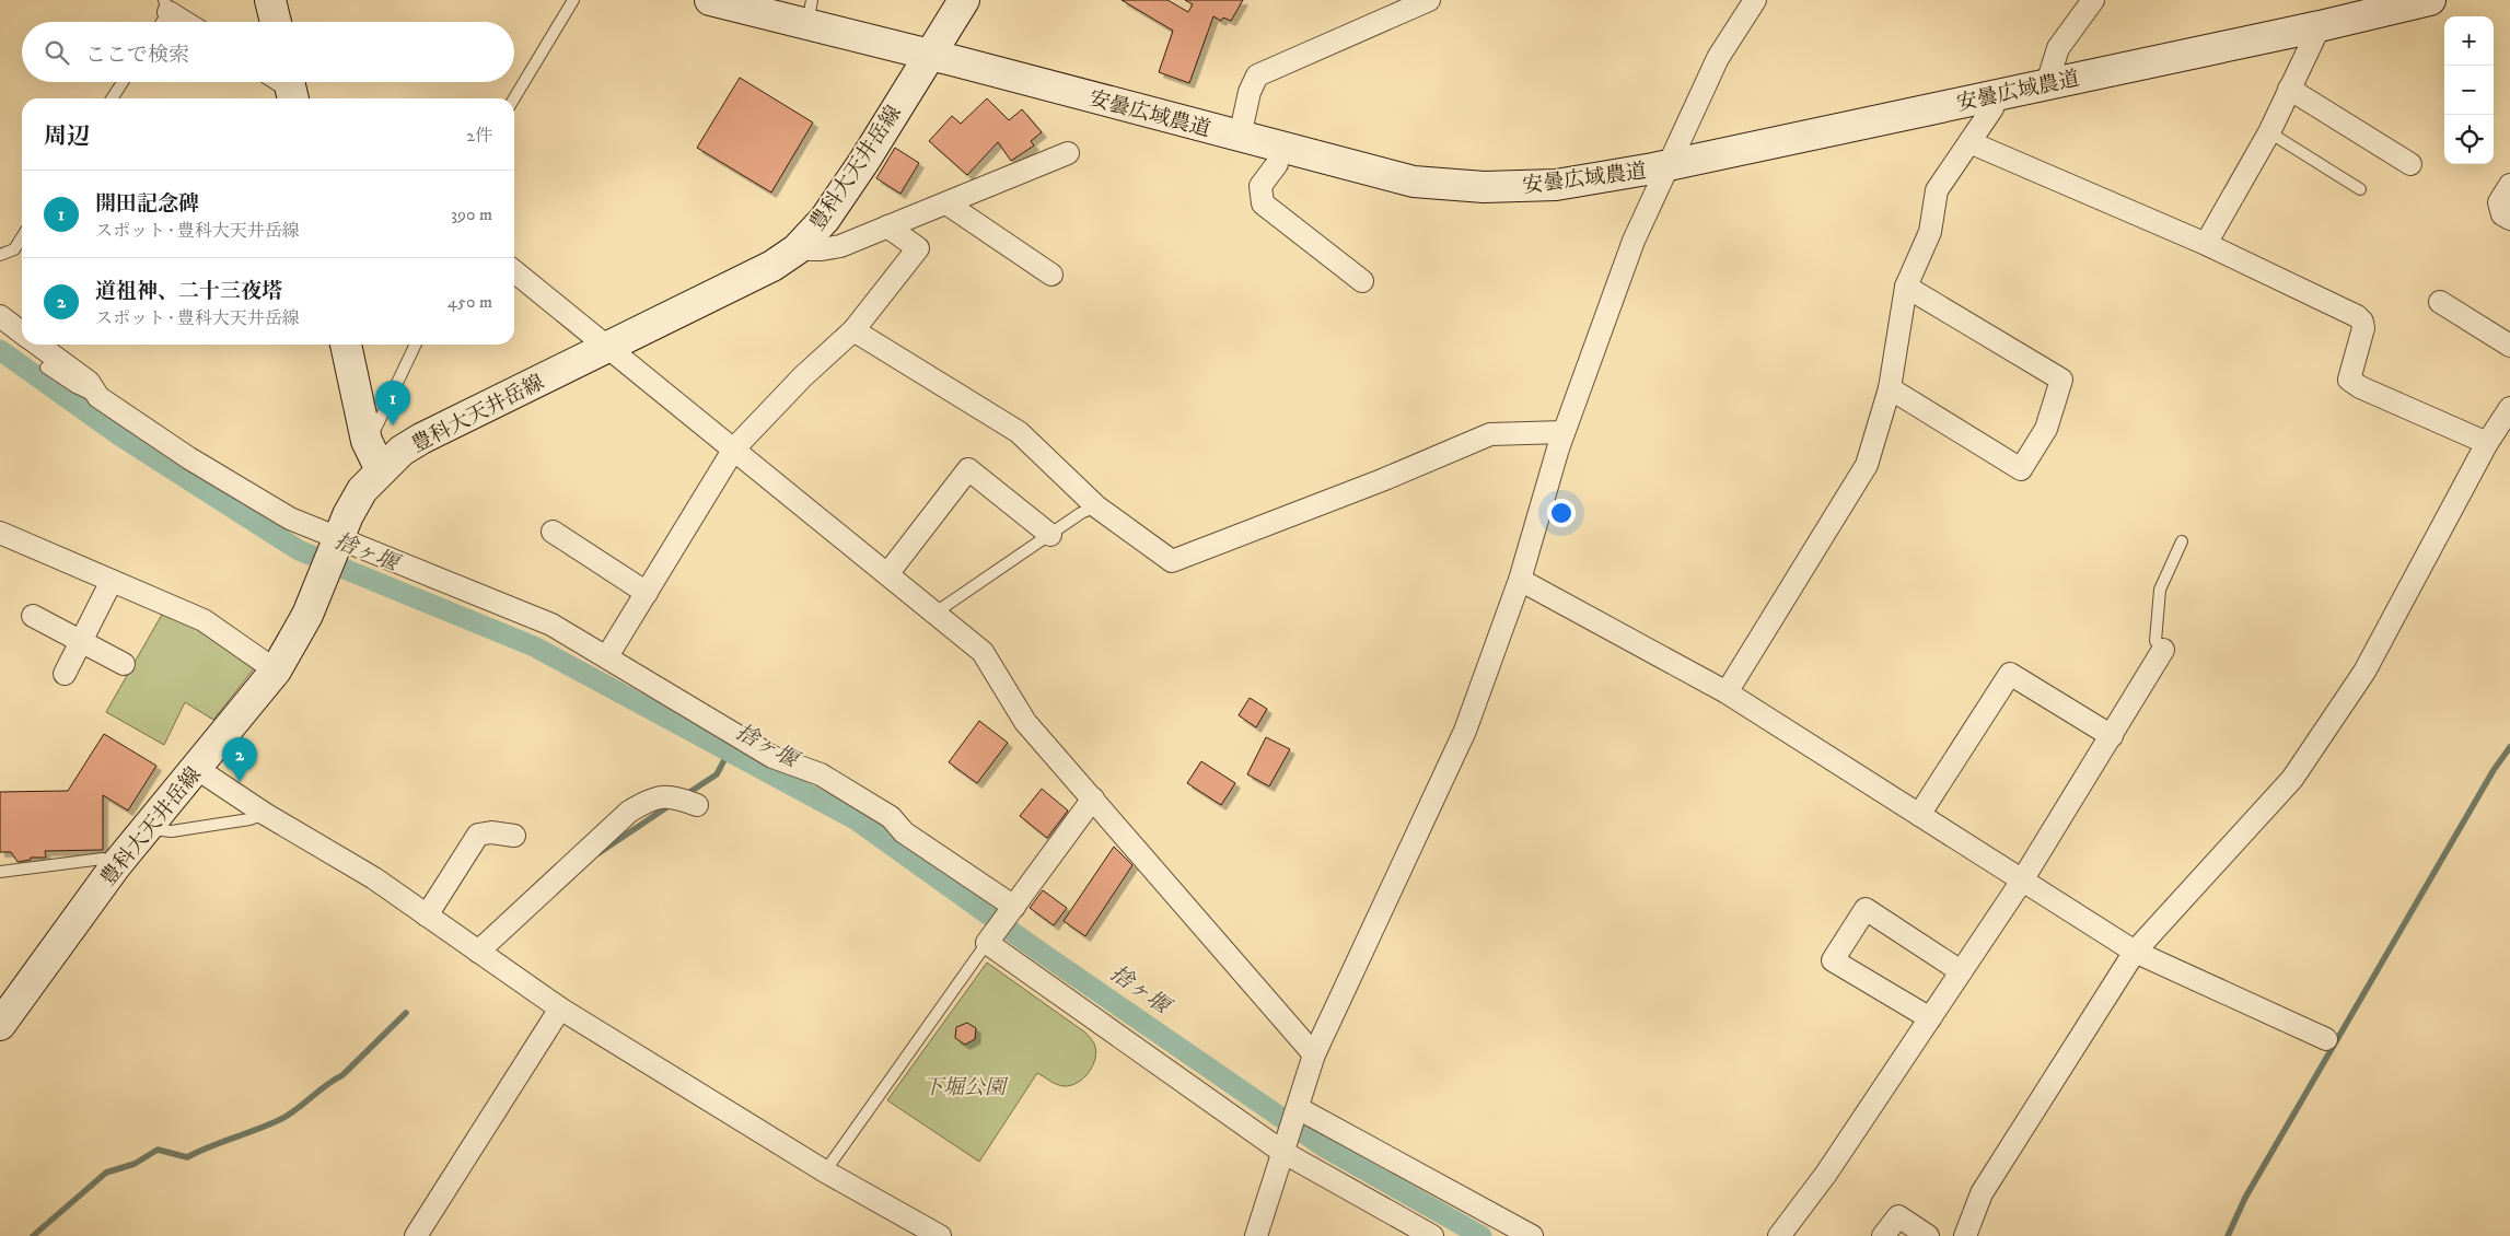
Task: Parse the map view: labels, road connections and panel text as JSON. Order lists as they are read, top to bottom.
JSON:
{
  "streets": {
    "street": ["安曇広域農道", "豊科大天井岳線"]
  },
  "crossings": [
    ["安曇広域農道", "豊科大天井岳線"]
  ],
  "water": ["捨ヶ堰"],
  "parks": ["下堀公園"],
  "page": {
    "map_buttons": ["+", "−"],
    "search": "ここで検索",
    "heading": ["周辺", "2件"],
    "list": [
      {
        "mark": "1",
        "name": "開田記念碑",
        "note": "スポット · 豊科大天井岳線",
        "value": "390 m"
      },
      {
        "mark": "2",
        "name": "道祖神、二十三夜塔",
        "note": "スポット · 豊科大天井岳線",
        "value": "450 m"
      }
    ],
    "pins": ["1", "2"]
  }
}
